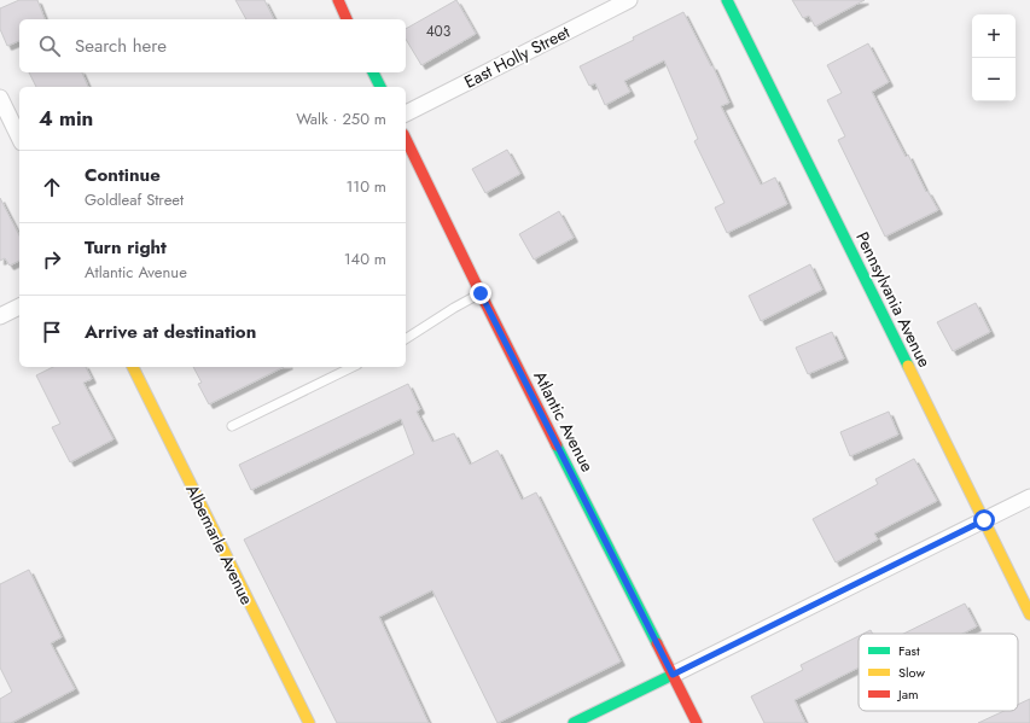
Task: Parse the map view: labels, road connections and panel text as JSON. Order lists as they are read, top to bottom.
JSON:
{
  "streets": {
    "street": [
      "East Holly Street",
      "Pennsylvania Avenue",
      "Atlantic Avenue",
      "Albemarle Avenue"
    ]
  },
  "house_numbers": ["403"],
  "legend": ["Fast", "Slow", "Jam"],
  "page": {
    "map_buttons": ["+", "−"],
    "search": "Search here",
    "heading": ["4 min", "Walk · 250 m"],
    "list": [
      ["Continue", "Goldleaf Street", "110 m"],
      ["Turn right", "Atlantic Avenue", "140 m"],
      "Arrive at destination"
    ]
  }
}
